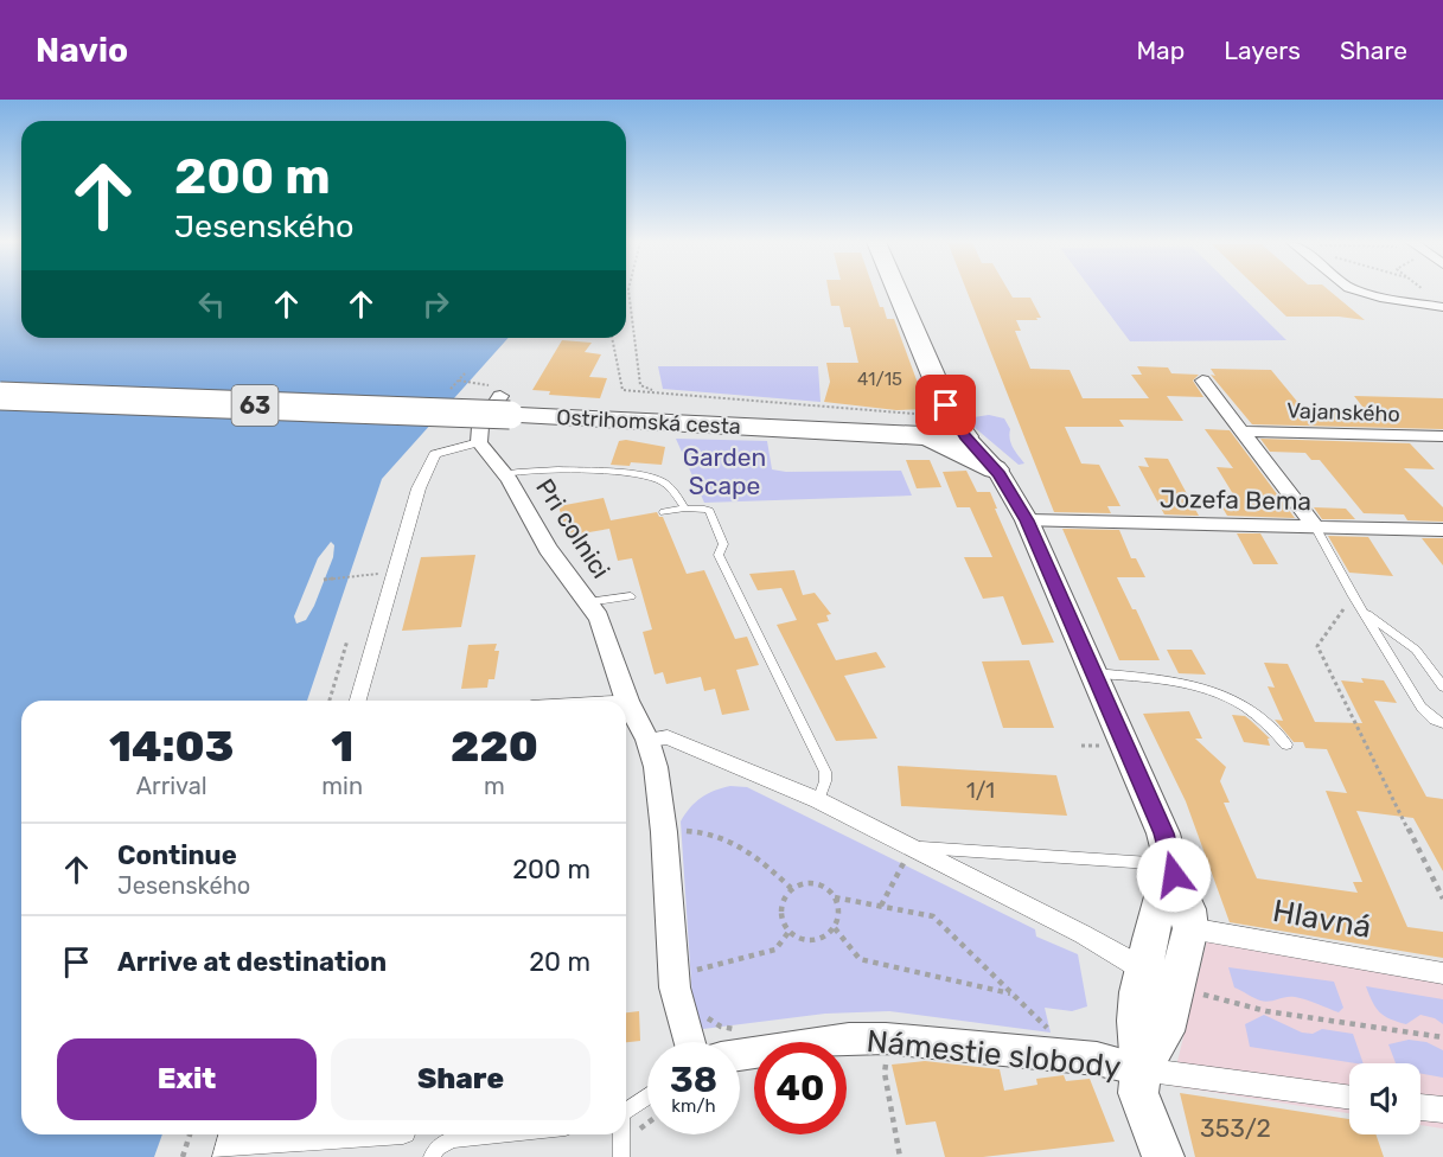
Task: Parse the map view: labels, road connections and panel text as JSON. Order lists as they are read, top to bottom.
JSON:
{
  "streets": {
    "main road": ["63", "Ostrihomská cesta"],
    "street": [
      "Vajanského",
      "Jozefa Bema",
      "Pri colnici",
      "Hlavná",
      "Námestie slobody"
    ]
  },
  "crossings": [
    ["63", "Ostrihomská cesta"]
  ],
  "parks": ["Garden Scape"],
  "house_numbers": ["41/15", "1/1", "353/2"],
  "page": {
    "header": "Navio",
    "nav": ["Map", "Layers", "Share"],
    "turn": ["200 m", "Jesenského"],
    "eta": [
      "14:03",
      "Arrival",
      "1",
      "min",
      "220",
      "m"
    ],
    "list": [
      {
        "name": "Continue",
        "note": "Jesenského",
        "value": "200 m"
      },
      {
        "name": "Arrive at destination",
        "value": "20 m"
      }
    ],
    "buttons": ["Exit", "Share"],
    "speed": "38 km/h",
    "limit": "40"
  }
}
